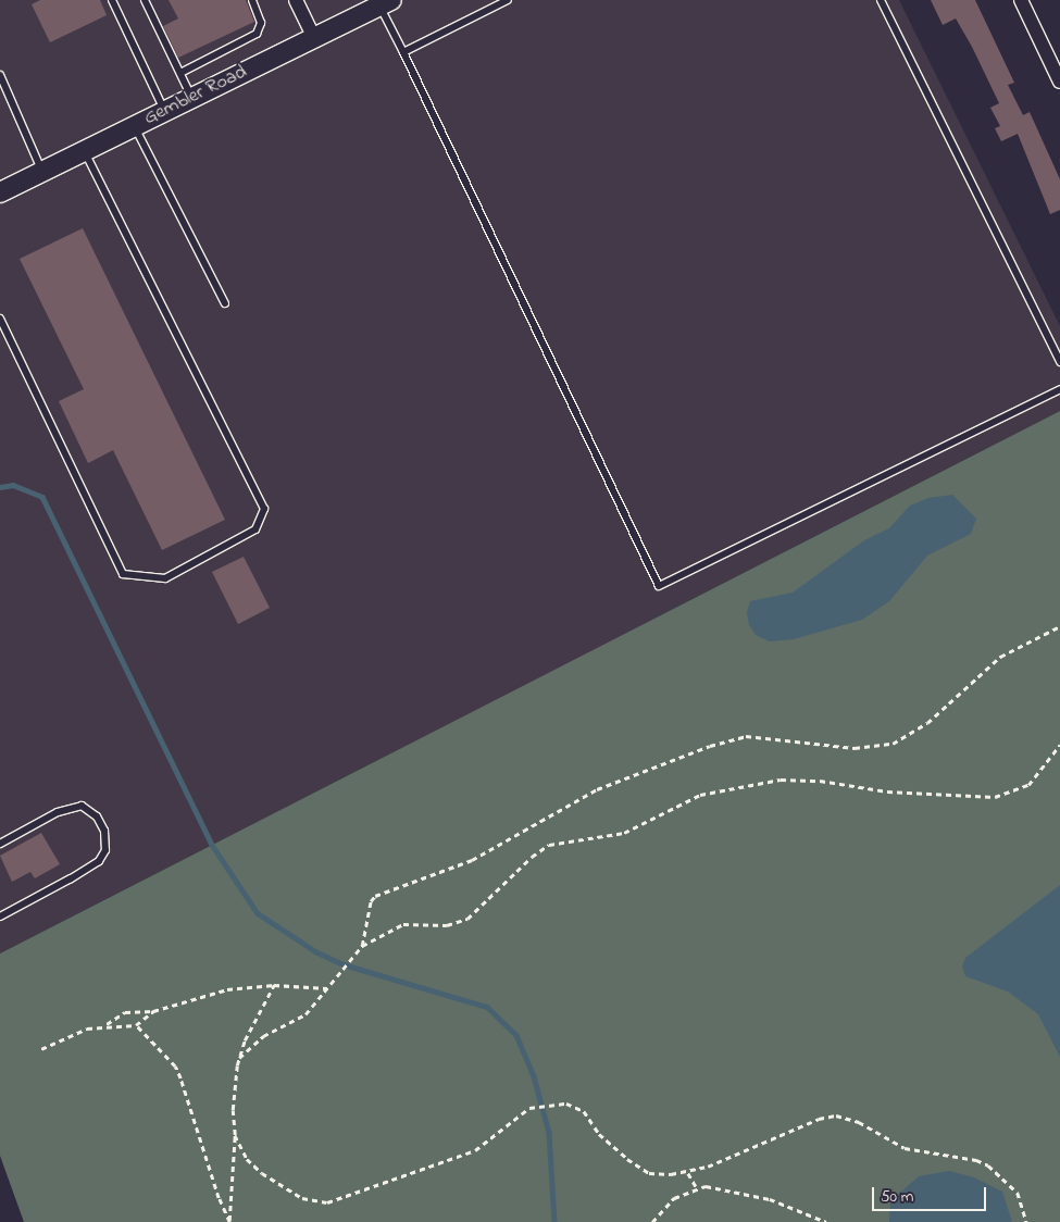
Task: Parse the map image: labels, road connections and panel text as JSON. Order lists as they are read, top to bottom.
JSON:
{
  "streets": {
    "main road": ["Gembler Road"]
  },
  "scale_bar": "50 m"
}
